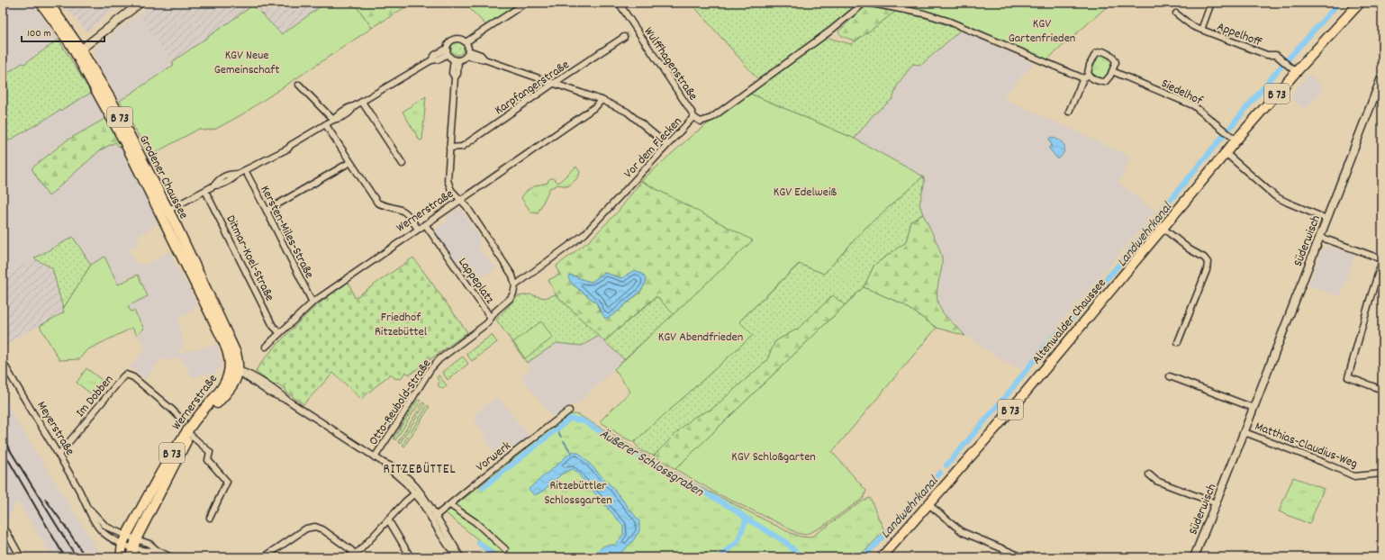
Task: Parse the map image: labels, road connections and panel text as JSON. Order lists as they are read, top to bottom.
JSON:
{
  "streets": {
    "main road": [
      "B 73",
      "Grodener Chaussee",
      "Wernerstraße",
      "Altenwalder Chaussee"
    ],
    "street": [
      "Appelhoff",
      "Wulffhagenstraße",
      "Karpfangerstraße",
      "Siedelhof",
      "Vor dem Flecken",
      "Kersten-Miles-Straße",
      "Süderwisch",
      "Ditmar-Koel-Straße",
      "Lappeplatz",
      "Im Dobben",
      "Otto-Reubold-Straße",
      "Meyerstraße",
      "Matthias-Claudius-Weg",
      "Vorwerk"
    ]
  },
  "crossings": [
    ["Appelhoff", "Altenwalder Chaussee"],
    ["Wulffhagenstraße", "Vor dem Flecken"],
    ["Siedelhof", "Altenwalder Chaussee"],
    ["B 73", "Wernerstraße"],
    ["B 73", "Meyerstraße"],
    ["Vor dem Flecken", "Lappeplatz"],
    ["Grodener Chaussee", "Wernerstraße"],
    ["Wernerstraße", "Kersten-Miles-Straße"],
    ["Wernerstraße", "Ditmar-Koel-Straße"],
    ["Wernerstraße", "Lappeplatz"],
    ["Wernerstraße", "Meyerstraße"],
    ["Süderwisch", "Matthias-Claudius-Weg"],
    ["Lappeplatz", "Otto-Reubold-Straße"],
    ["Im Dobben", "Meyerstraße"]
  ],
  "districts": ["RITZEBÜTTEL"],
  "water": ["Landwehrkanal", "Äußerer Schlossgraben"],
  "parks": [
    "KGV Gartenfrieden",
    "KGV Neue Gemeinschaft",
    "KGV Edelweiß",
    "Friedhof Ritzebüttel",
    "KGV Abendfrieden",
    "KGV Schloßgarten",
    "Ritzebüttler Schlossgarten"
  ],
  "scale_bar": "100 m"
}
